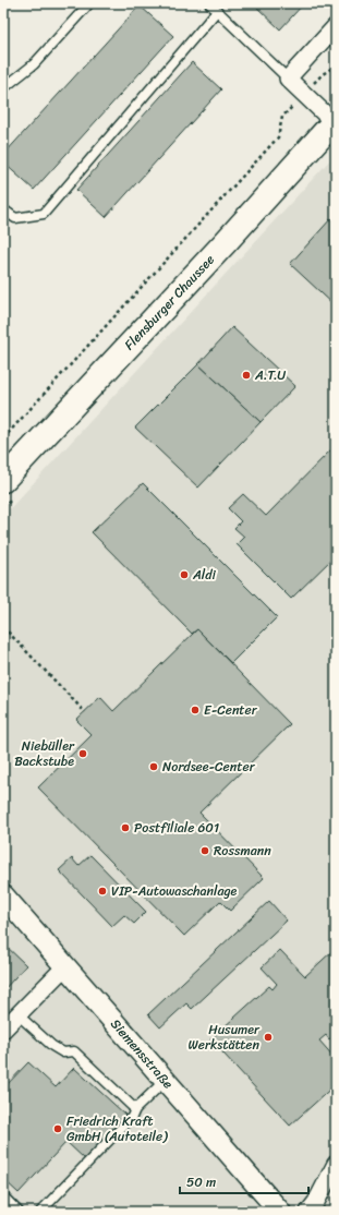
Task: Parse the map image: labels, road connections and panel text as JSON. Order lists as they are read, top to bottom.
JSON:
{
  "streets": {
    "main road": ["Flensburger Chaussee"],
    "street": ["Siemensstraße"]
  },
  "places": [
    "A.T.U",
    "Aldi",
    "E-Center",
    "Niebüller Backstube",
    "Nordsee-Center",
    "Postfiliale 601",
    "Rossmann",
    "VIP-Autowaschanlage",
    "Husumer Werkstätten",
    "Friedrich Kraft GmbH (Autoteile)"
  ],
  "scale_bar": "50 m"
}
